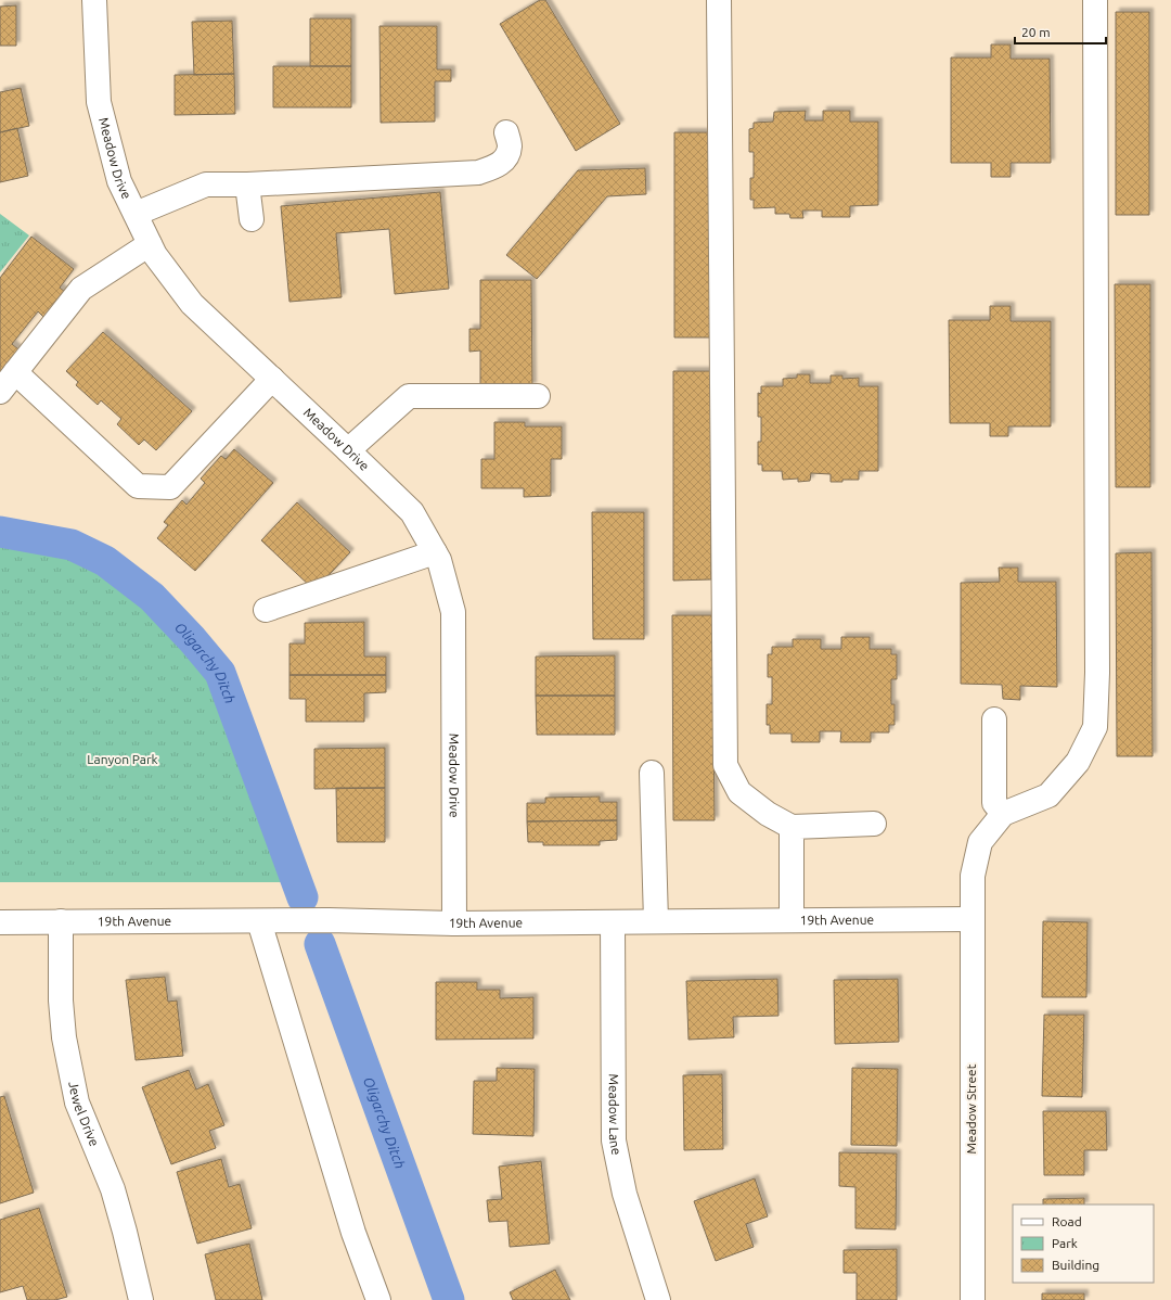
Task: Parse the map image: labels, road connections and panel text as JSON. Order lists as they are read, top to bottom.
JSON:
{
  "streets": {
    "street": [
      "Meadow Drive",
      "19th Avenue",
      "Meadow Street",
      "Jewel Drive",
      "Meadow Lane"
    ]
  },
  "crossings": [
    ["Meadow Drive", "19th Avenue"],
    ["19th Avenue", "Meadow Street"],
    ["19th Avenue", "Jewel Drive"],
    ["19th Avenue", "Meadow Lane"]
  ],
  "water": ["Oligarchy Ditch"],
  "parks": ["Lanyon Park"],
  "legend": ["Road", "Park", "Building"],
  "scale_bar": "20 m"
}
